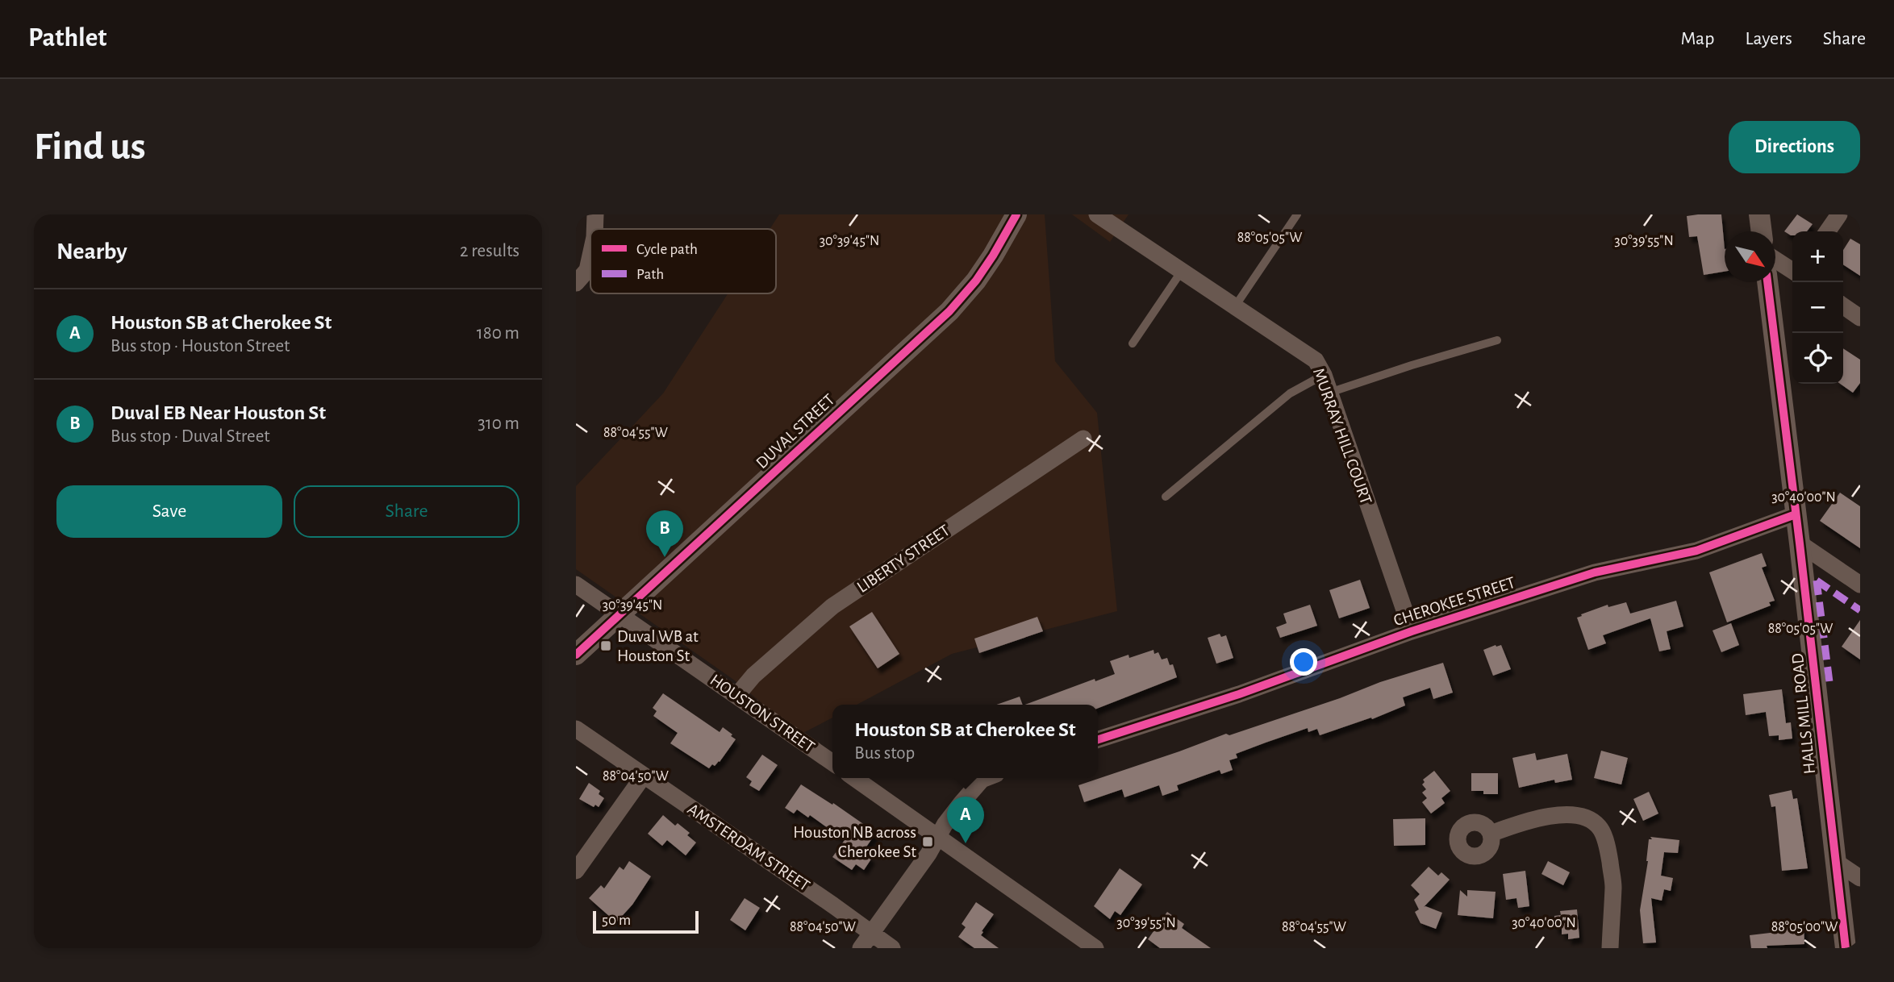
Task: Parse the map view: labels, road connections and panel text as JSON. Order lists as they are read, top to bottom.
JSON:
{
  "streets": {
    "street": [
      "DUVAL STREET",
      "MURRAY HILL COURT",
      "LIBERTY STREET",
      "CHEROKEE STREET",
      "HOUSTON STREET",
      "HALLS MILL ROAD",
      "AMSTERDAM STREET"
    ]
  },
  "crossings": [
    ["DUVAL STREET", "HOUSTON STREET"],
    ["MURRAY HILL COURT", "CHEROKEE STREET"],
    ["LIBERTY STREET", "HOUSTON STREET"],
    ["CHEROKEE STREET", "HALLS MILL ROAD"]
  ],
  "places": {
    "transit": ["Duval WB at Houston St", "Houston NB across Cherokee St"]
  },
  "legend": ["Cycle path", "Path"],
  "scale_bar": "50 m",
  "north": "bottom right",
  "page": {
    "header": "Pathlet",
    "nav": ["Map", "Layers", "Share"],
    "buttons": [
      "Directions",
      ["Save", "Share"]
    ],
    "title": "Find us",
    "heading": ["Nearby", "2 results"],
    "map_buttons": ["+", "−"],
    "list": [
      {
        "mark": "A",
        "name": "Houston SB at Cherokee St",
        "note": "Bus stop · Houston Street",
        "value": "180 m"
      },
      {
        "mark": "B",
        "name": "Duval EB Near Houston St",
        "note": "Bus stop · Duval Street",
        "value": "310 m"
      }
    ],
    "pins": ["B", "A"],
    "popup": ["Houston SB at Cherokee St", "Bus stop"],
    "scale": "50 m"
  },
  "coordinates": [
    "88°05'05\"W",
    "30°39'45\"N",
    "30°39'55\"N",
    "88°04'55\"W",
    "30°40'00\"N",
    "88°04'50\"W",
    "88°05'00\"W"
  ]
}
